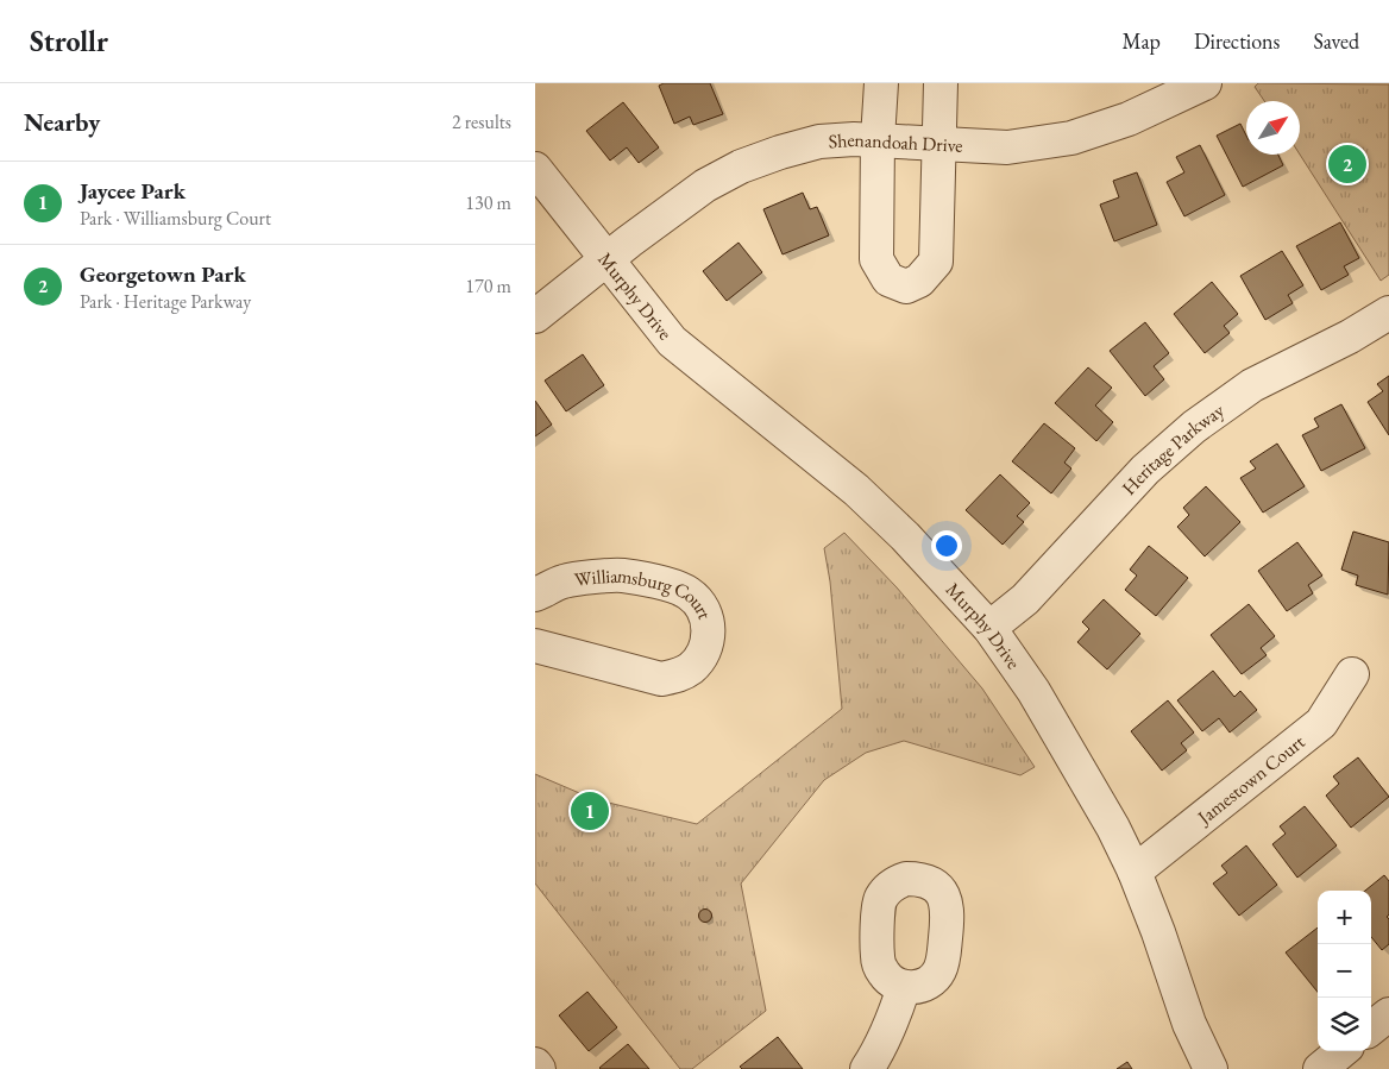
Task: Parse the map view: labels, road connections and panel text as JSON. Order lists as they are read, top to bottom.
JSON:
{
  "streets": {
    "street": [
      "Shenandoah Drive",
      "Murphy Drive",
      "Heritage Parkway",
      "Williamsburg Court",
      "Jamestown Court"
    ]
  },
  "crossings": [
    ["Shenandoah Drive", "Murphy Drive"],
    ["Murphy Drive", "Heritage Parkway"],
    ["Murphy Drive", "Jamestown Court"]
  ],
  "north": "top right",
  "page": {
    "header": "Strollr",
    "nav": ["Map", "Directions", "Saved"],
    "heading": ["Nearby", "2 results"],
    "pins": ["2", "1"],
    "list": [
      {
        "mark": "1",
        "name": "Jaycee Park",
        "note": "Park · Williamsburg Court",
        "value": "130 m"
      },
      {
        "mark": "2",
        "name": "Georgetown Park",
        "note": "Park · Heritage Parkway",
        "value": "170 m"
      }
    ],
    "map_buttons": ["+", "−"]
  }
}
